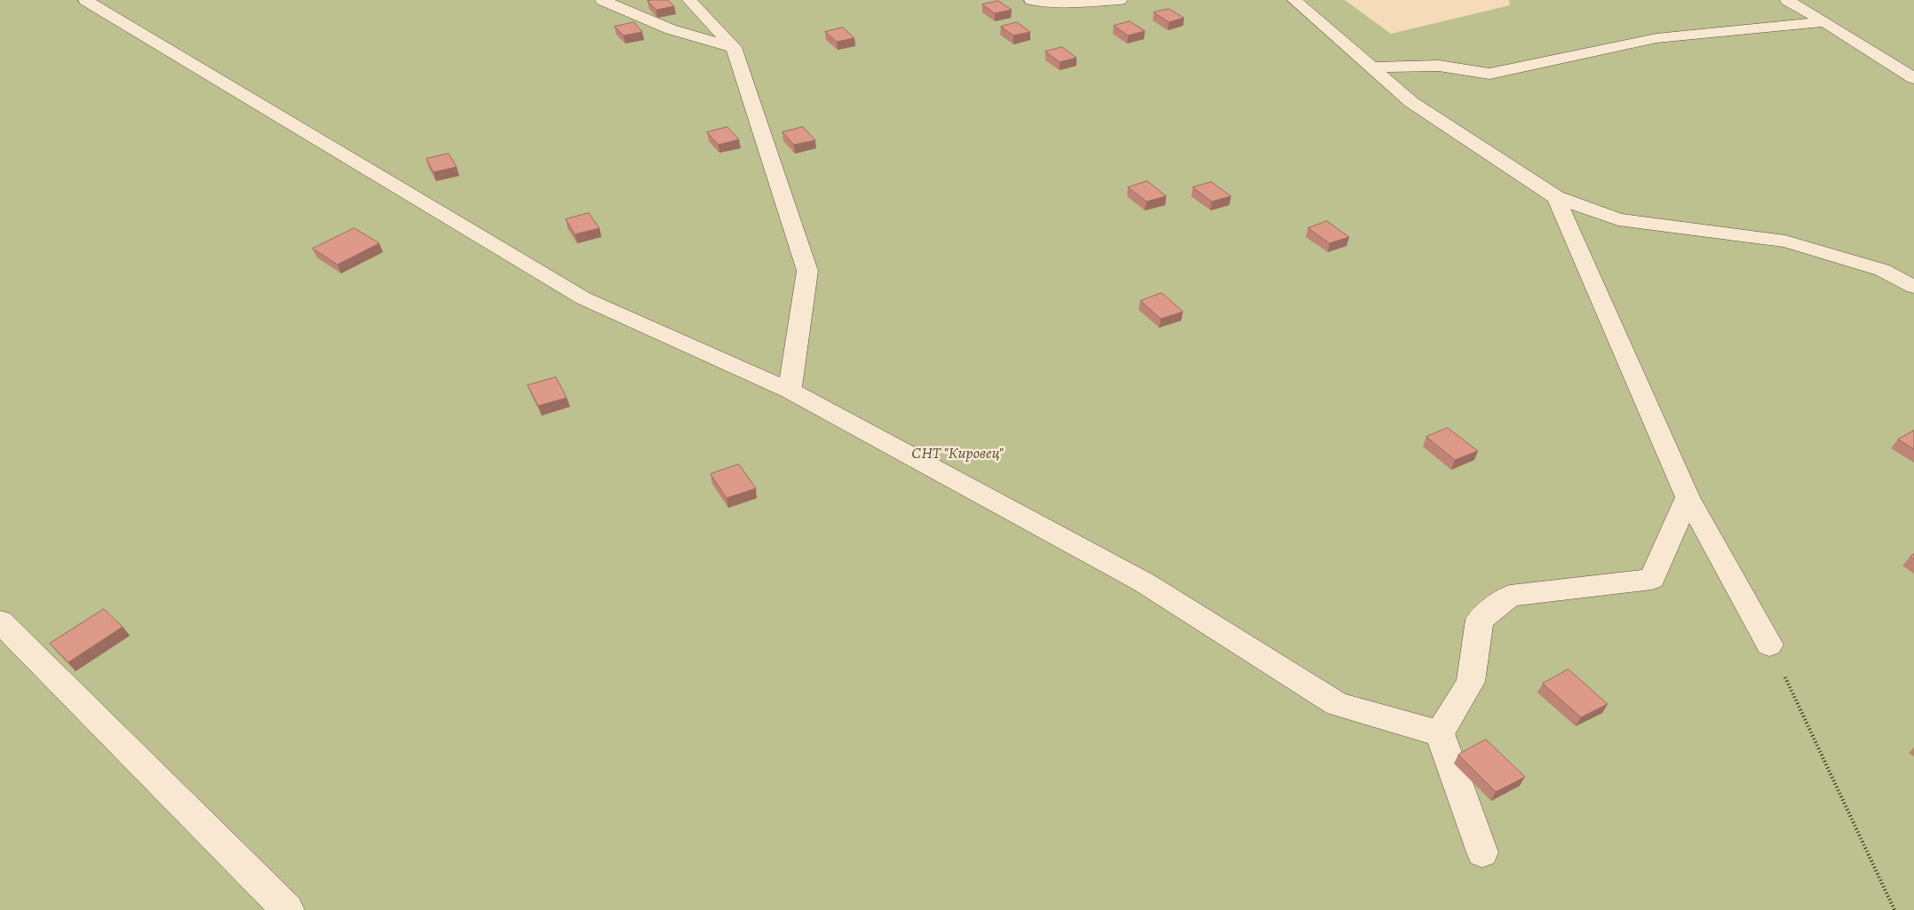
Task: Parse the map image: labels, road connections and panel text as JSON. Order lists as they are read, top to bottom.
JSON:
{
  "parks": ["СНТ \"Кировец\""]
}
